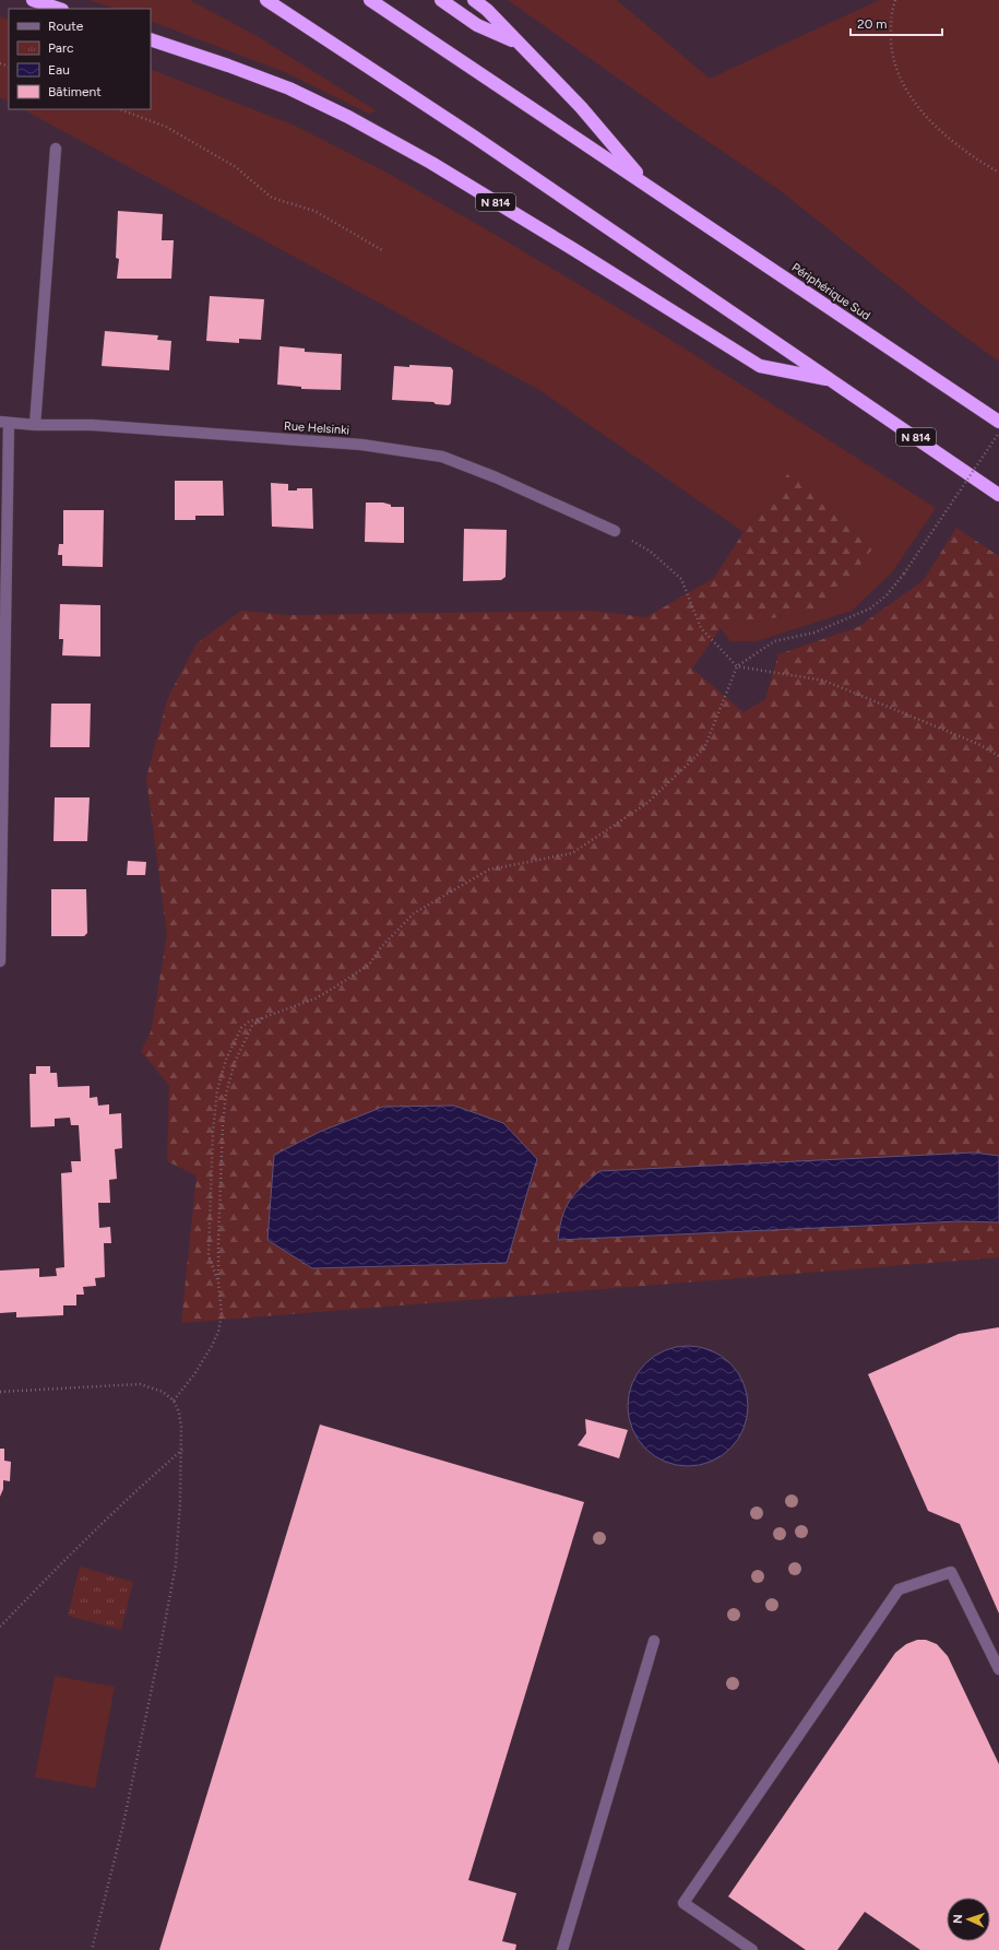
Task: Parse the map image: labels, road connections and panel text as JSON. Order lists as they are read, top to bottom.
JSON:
{
  "streets": {
    "highway": ["N 814", "Périphérique Sud"],
    "street": ["Rue Helsinki"]
  },
  "legend": [
    "Route",
    "Parc",
    "Eau",
    "Bâtiment"
  ],
  "scale_bar": "20 m",
  "north": "left"
}
